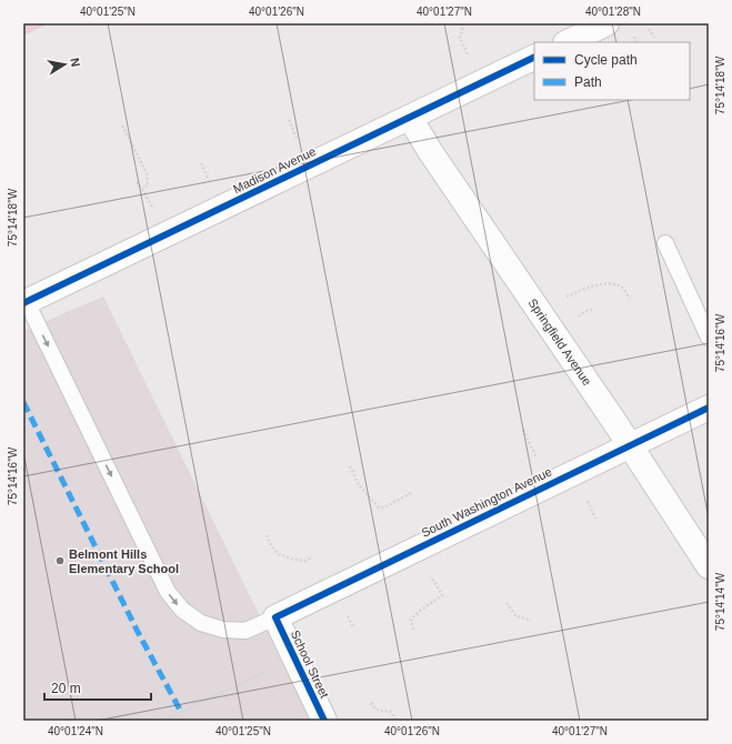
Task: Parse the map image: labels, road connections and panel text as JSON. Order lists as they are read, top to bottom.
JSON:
{
  "streets": {
    "street": [
      "Madison Avenue",
      "Springfield Avenue",
      "South Washington Avenue",
      "School Street"
    ]
  },
  "crossings": [
    ["Madison Avenue", "Springfield Avenue"],
    ["Springfield Avenue", "South Washington Avenue"],
    ["South Washington Avenue", "School Street"]
  ],
  "places": ["Belmont Hills Elementary School"],
  "legend": ["Cycle path", "Path"],
  "scale_bar": "20 m",
  "north": "right",
  "coordinates": [
    "40°01'25\"N",
    "40°01'26\"N",
    "40°01'27\"N",
    "40°01'28\"N",
    "75°14'18\"W",
    "75°14'16\"W",
    "75°14'14\"W",
    "40°01'24\"N"
  ]
}
